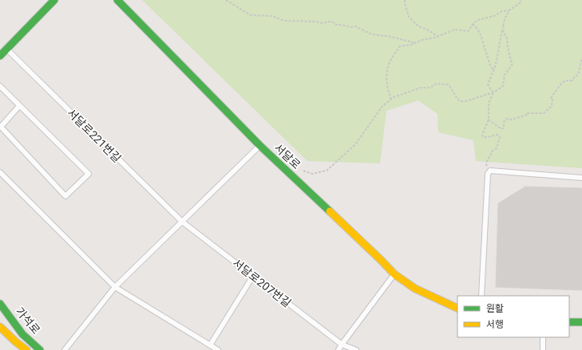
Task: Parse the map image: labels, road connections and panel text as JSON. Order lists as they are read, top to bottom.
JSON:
{
  "streets": {
    "main road": ["서달로", "가석로"],
    "lane": ["서달로221번길", "서달로207번길"]
  },
  "crossings": [
    ["서달로221번길", "서달로207번길"]
  ],
  "legend": ["원활", "서행"]
}
